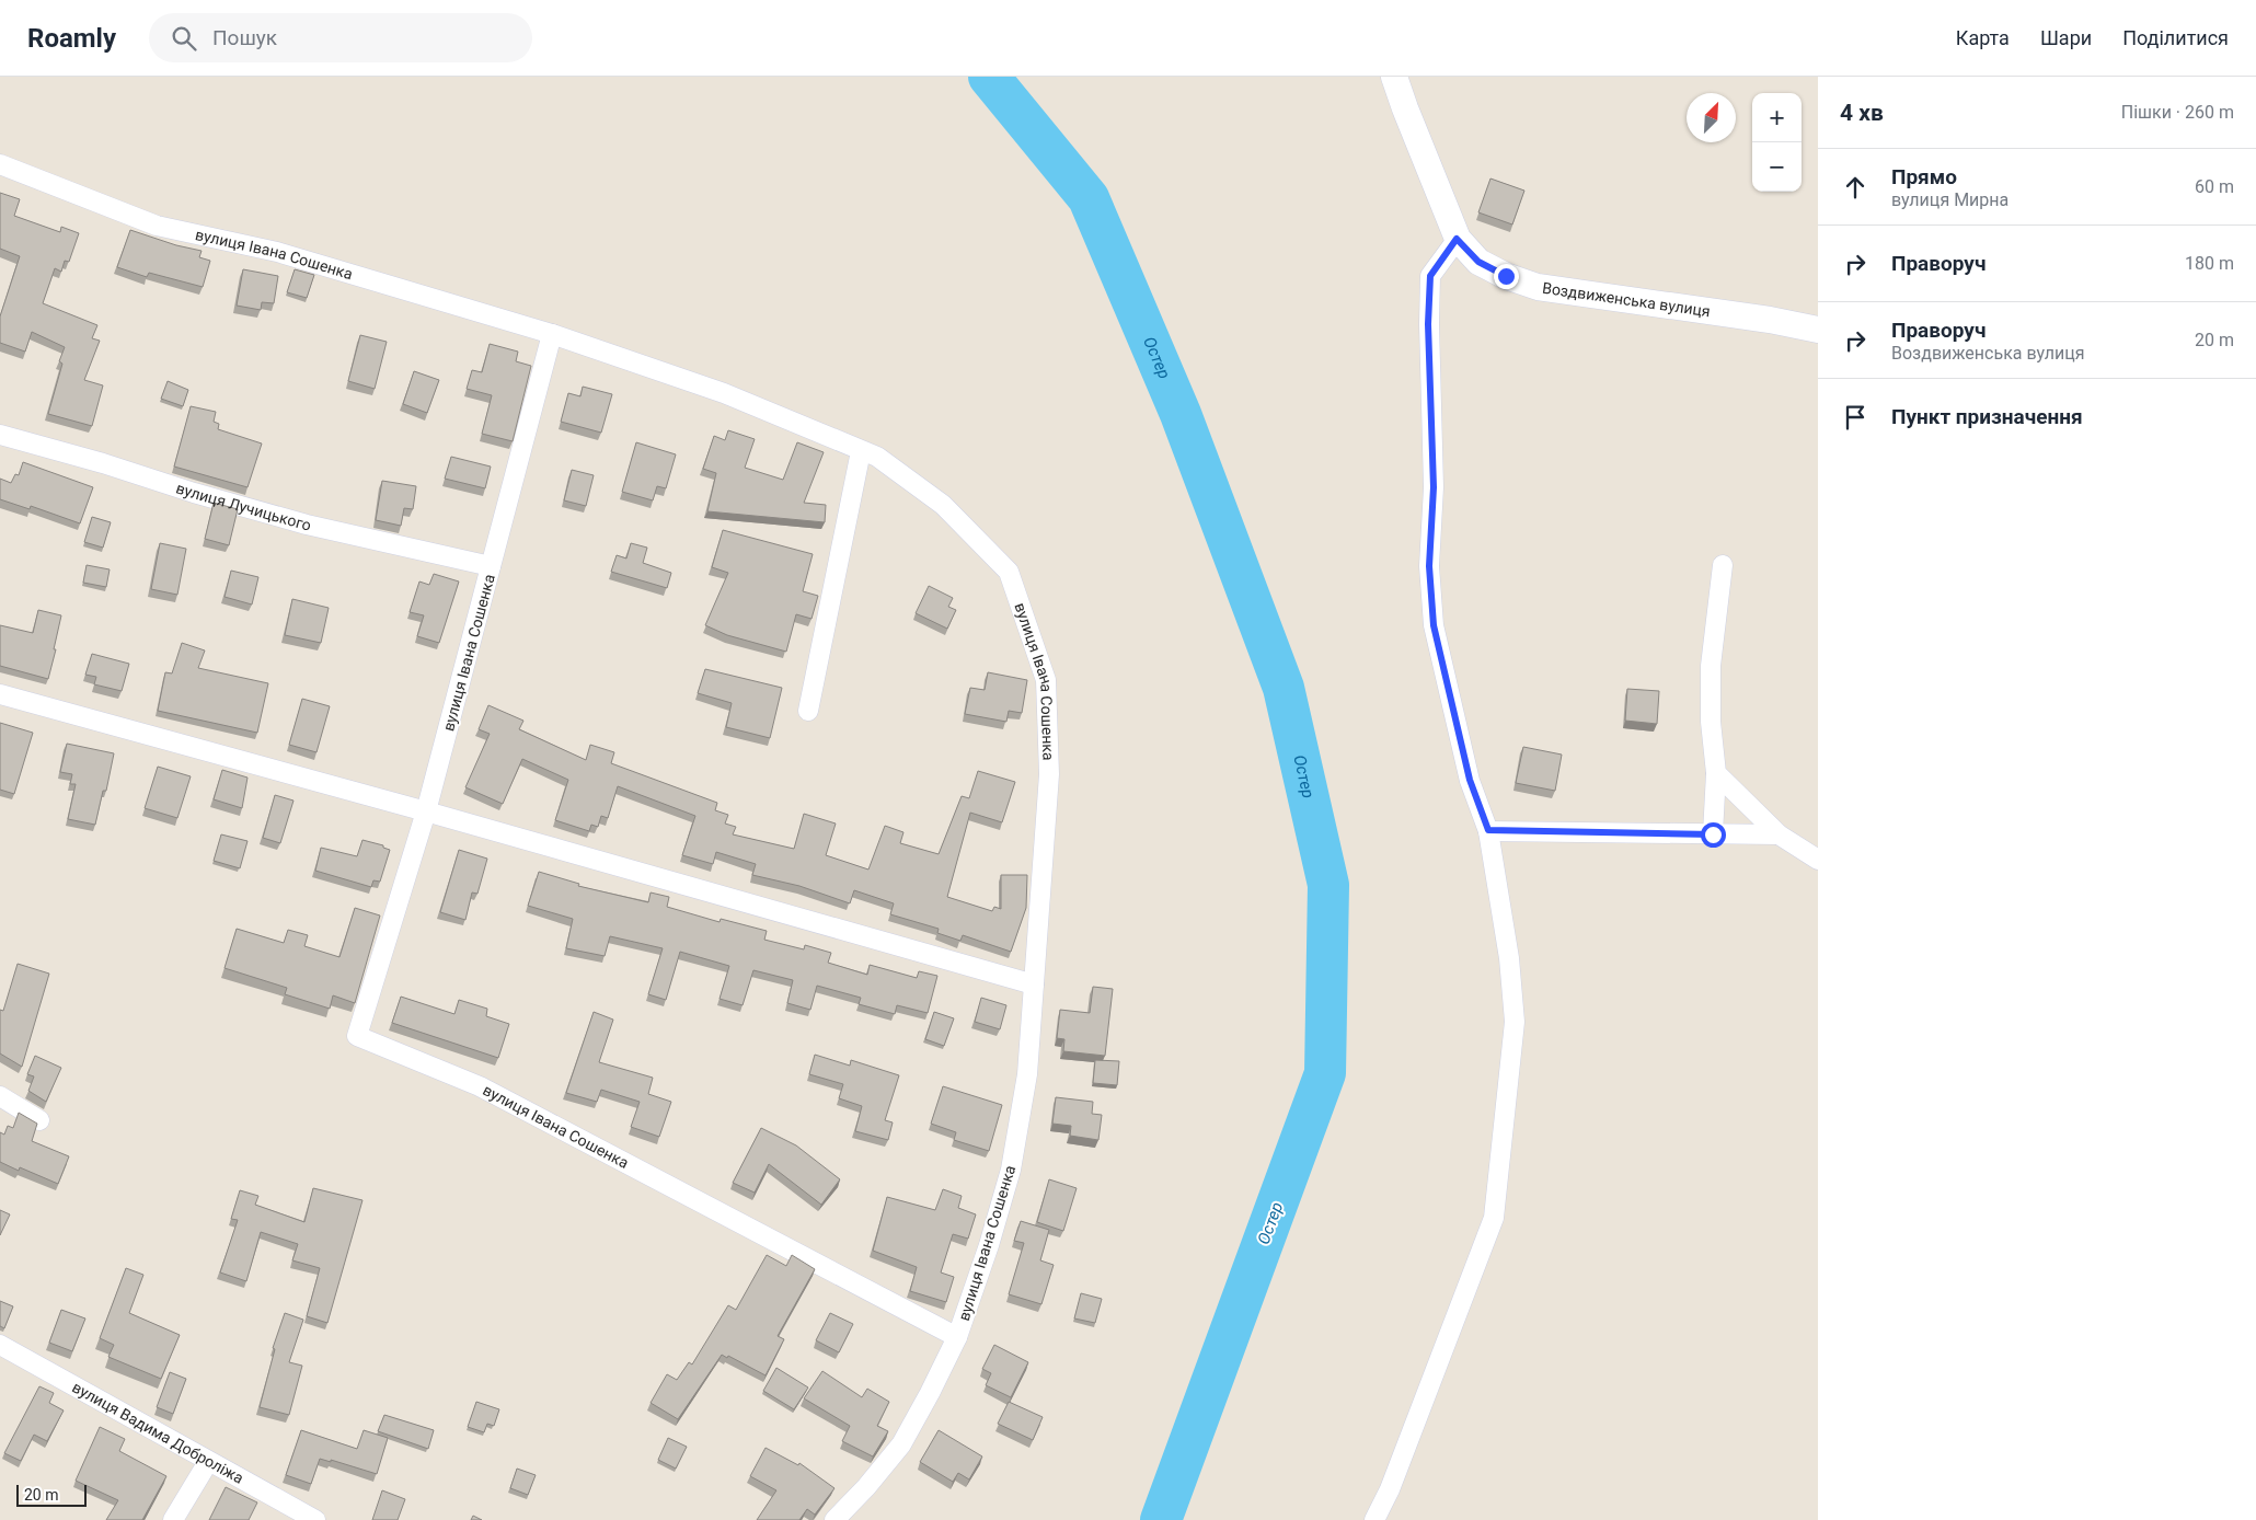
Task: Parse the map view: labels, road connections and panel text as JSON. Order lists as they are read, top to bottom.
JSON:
{
  "streets": {
    "street": [
      "вулиця Івана Сошенка",
      "Воздвиженська вулиця",
      "вулиця Лучицького",
      "вулиця Вадима Доброліжа"
    ]
  },
  "crossings": [
    ["вулиця Івана Сошенка", "вулиця Лучицького"]
  ],
  "water": ["Остер"],
  "scale_bar": "20 m",
  "north": "top right",
  "page": {
    "header": "Roamly",
    "search": "Пошук",
    "nav": ["Карта", "Шари", "Поділитися"],
    "heading": ["4 хв", "Пішки · 260 m"],
    "map_buttons": ["+", "−"],
    "list": [
      ["Прямо", "вулиця Мирна", "60 m"],
      ["Праворуч", "180 m"],
      ["Праворуч", "Воздвиженська вулиця", "20 m"],
      "Пункт призначення"
    ],
    "scale": "20 m"
  }
}
